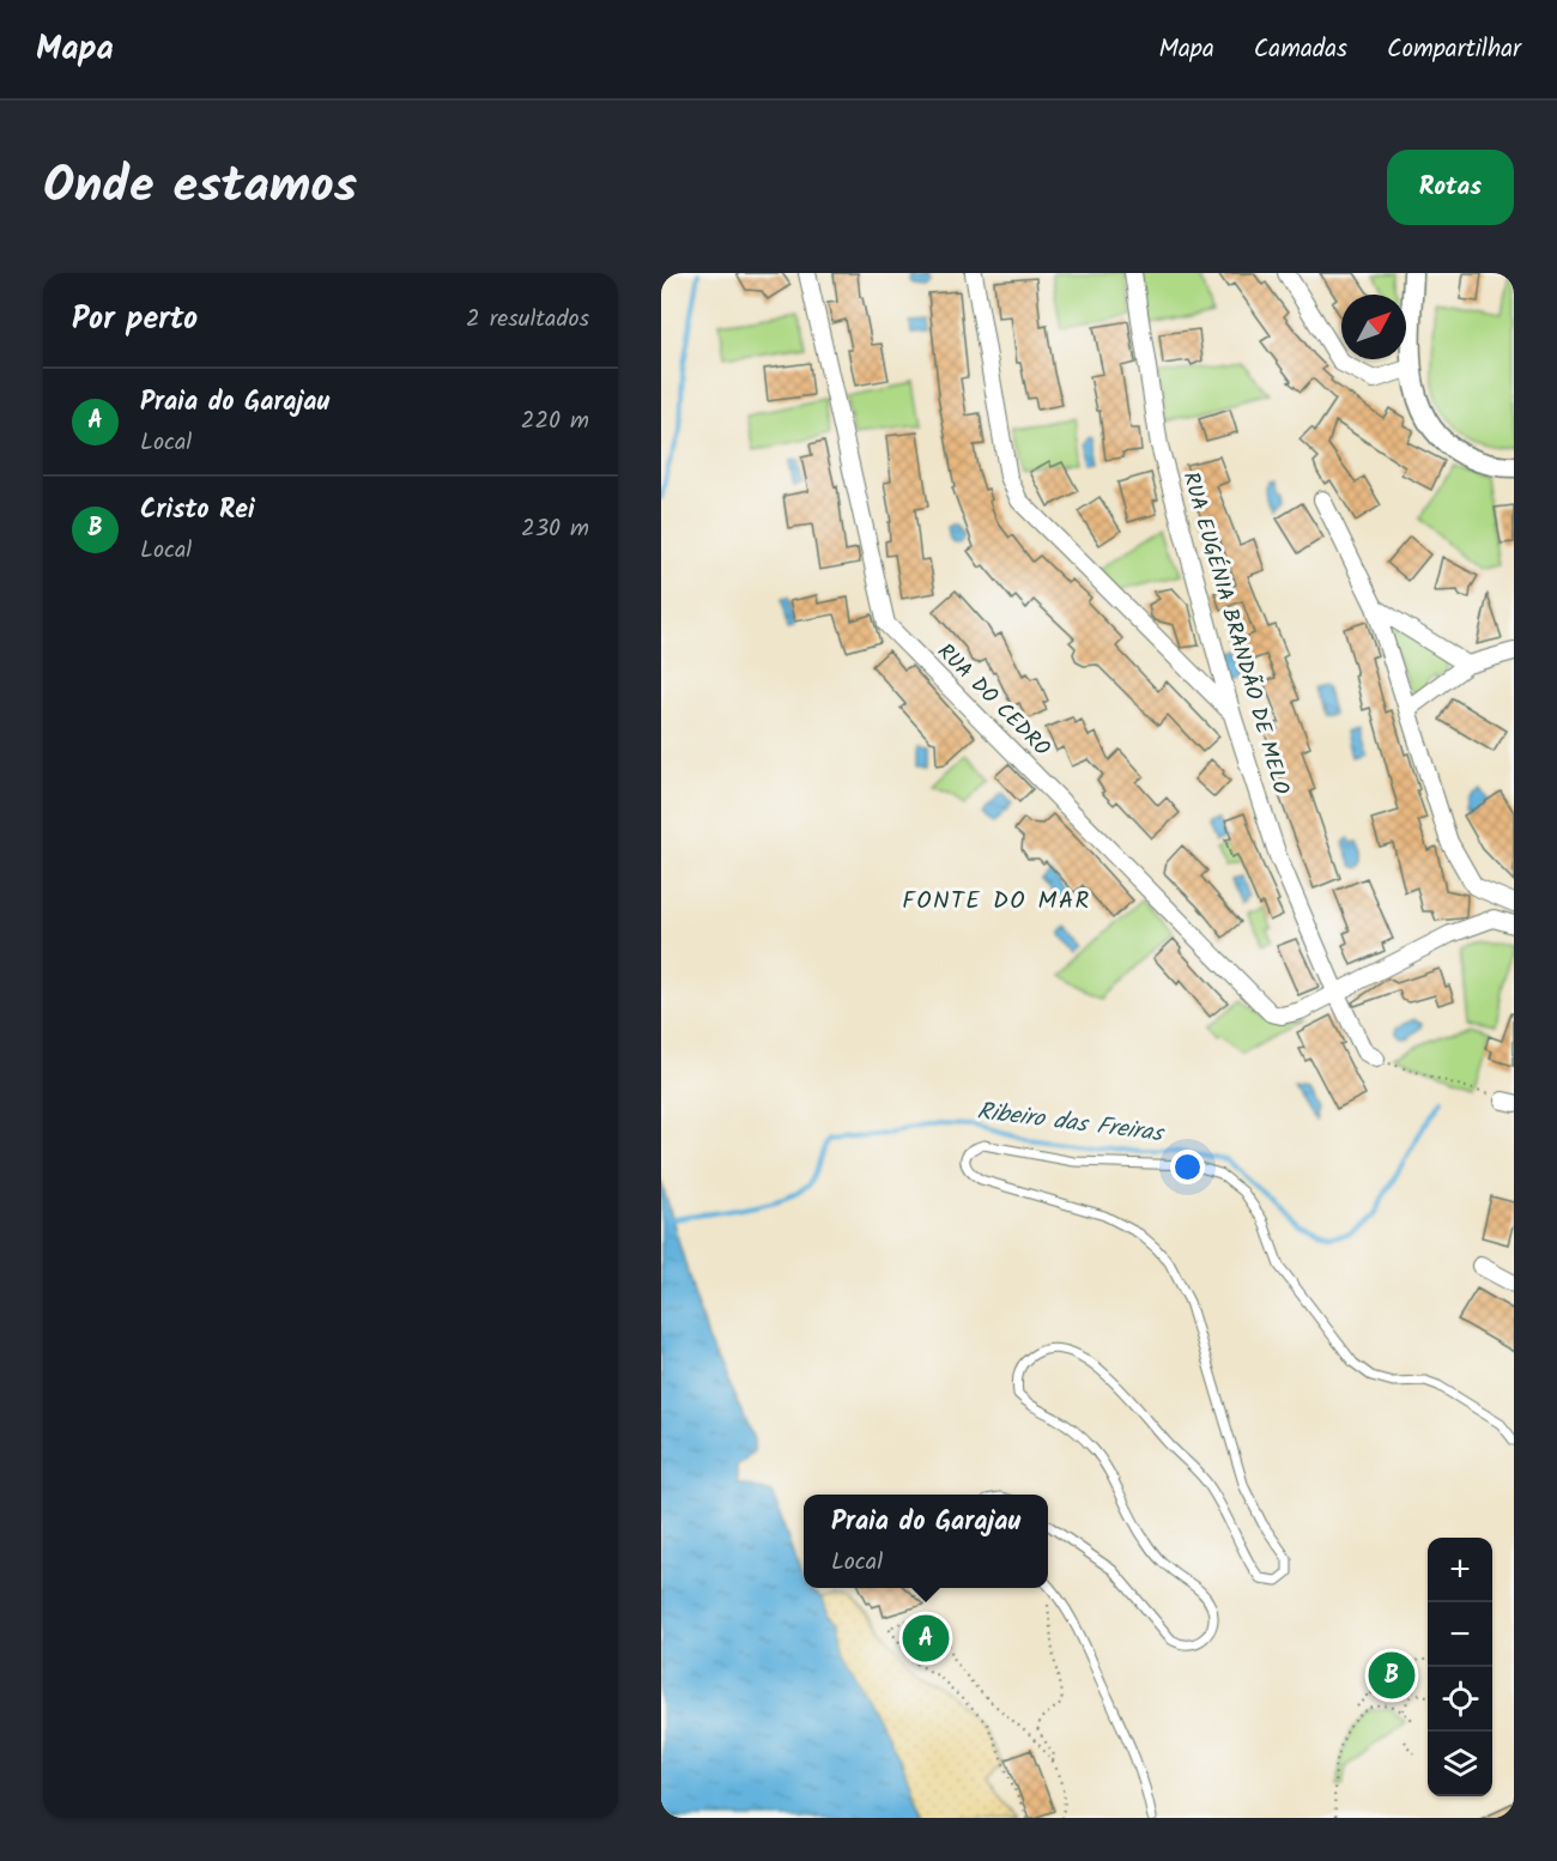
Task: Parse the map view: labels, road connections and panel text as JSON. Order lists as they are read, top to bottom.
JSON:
{
  "streets": {
    "street": ["RUA EUGÉNIA BRANDÃO DE MELO", "RUA DO CEDRO"]
  },
  "crossings": [
    ["RUA EUGÉNIA BRANDÃO DE MELO", "RUA DO CEDRO"]
  ],
  "districts": ["FONTE DO MAR"],
  "water": ["Ribeiro das Freiras"],
  "north": "top right",
  "page": {
    "header": "Mapa",
    "nav": ["Mapa", "Camadas", "Compartilhar"],
    "title": "Onde estamos",
    "buttons": "Rotas",
    "heading": ["Por perto", "2 resultados"],
    "list": [
      {
        "mark": "A",
        "name": "Praia do Garajau",
        "note": "Local",
        "value": "220 m"
      },
      {
        "mark": "B",
        "name": "Cristo Rei",
        "note": "Local",
        "value": "230 m"
      }
    ],
    "popup": ["Praia do Garajau", "Local"],
    "map_buttons": ["+", "−"],
    "pins": ["A", "B"]
  }
}
